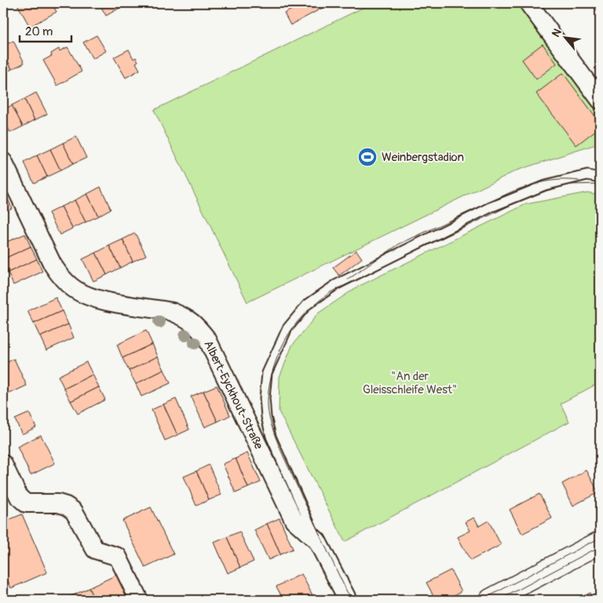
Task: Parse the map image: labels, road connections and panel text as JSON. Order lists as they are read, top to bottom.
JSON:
{
  "streets": {
    "street": ["Albert-Eyckhout-Straße"]
  },
  "parks": ["\"An der Gleisschleife West\""],
  "places": {
    "sports": ["Weinbergstadion"]
  },
  "scale_bar": "20 m",
  "north": "top left"
}
